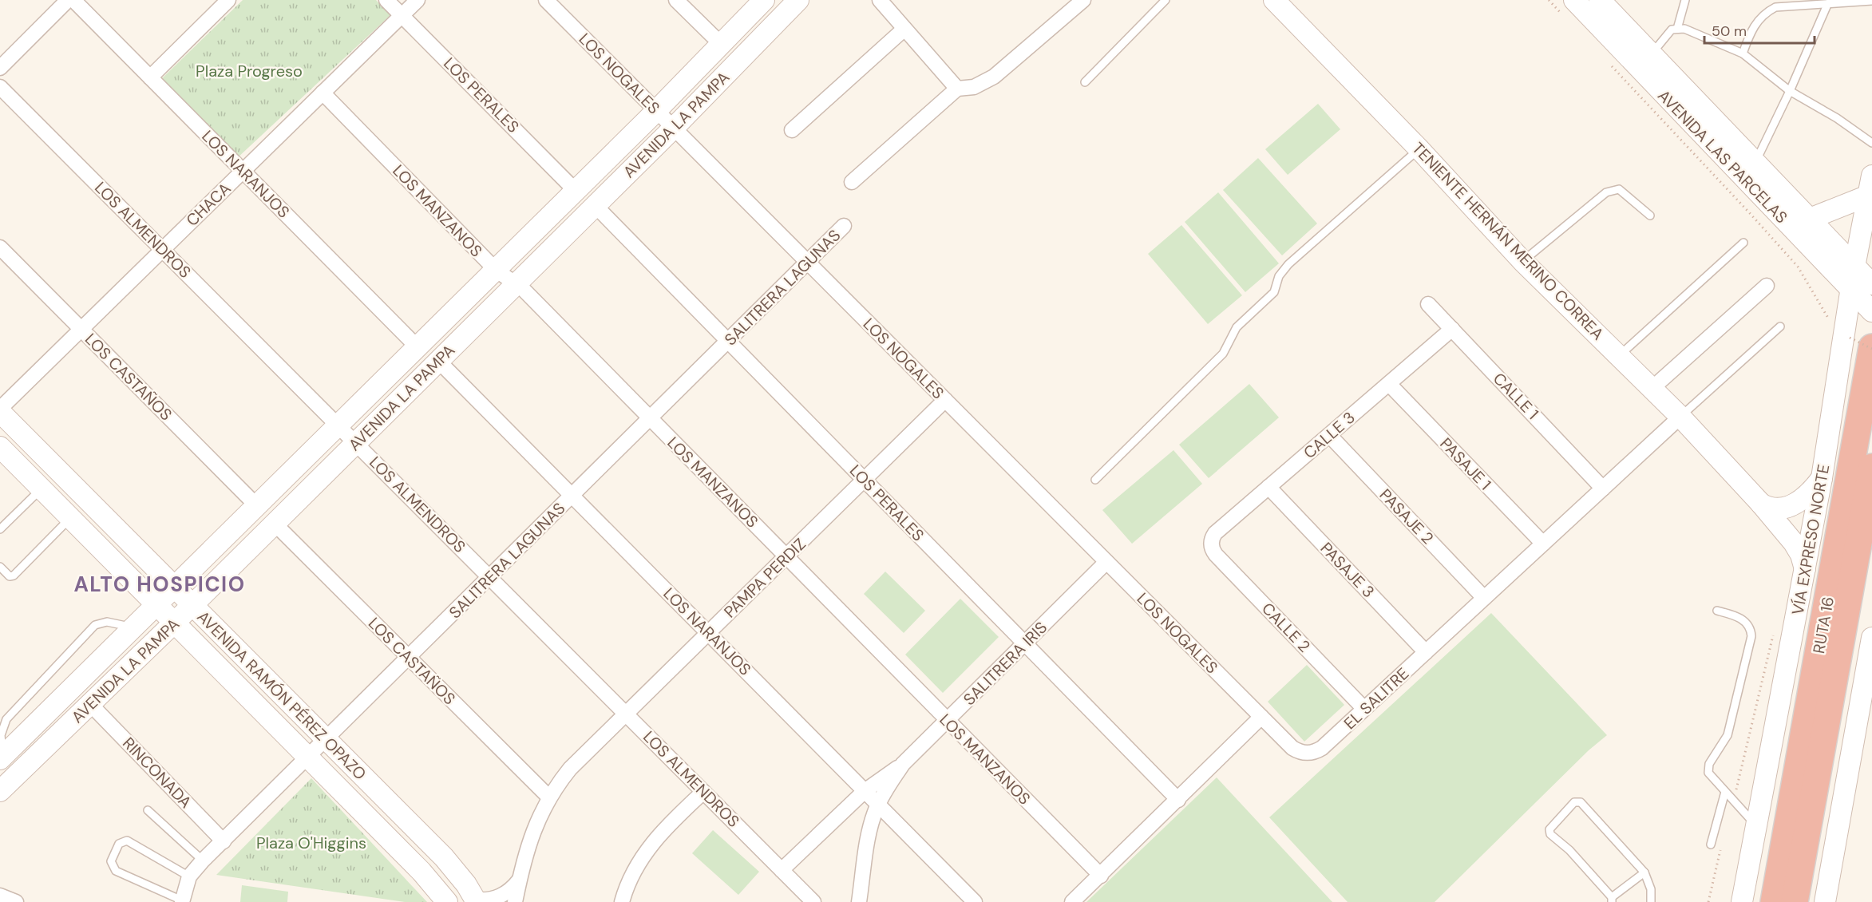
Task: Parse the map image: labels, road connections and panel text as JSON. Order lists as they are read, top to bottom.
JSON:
{
  "streets": {
    "highway": ["RUTA 16"],
    "street": [
      "LOS NOGALES",
      "LOS PERALES",
      "AVENIDA LA PAMPA",
      "AVENIDA LAS PARCELAS",
      "LOS NARANJOS",
      "CHACA",
      "LOS MANZANOS",
      "LOS ALMENDROS",
      "TENIENTE HERNÁN MERINO CORREA",
      "SALITRERA LAGUNAS",
      "LOS CASTAÑOS",
      "CALLE 1",
      "CALLE 3",
      "PASAJE 1",
      "PASAJE 2",
      "VÍA EXPRESO NORTE",
      "PASAJE 3",
      "PAMPA PERDIZ",
      "CALLE 2",
      "SALITRERA IRIS",
      "AVENIDA RAMÓN PÉREZ OPAZO",
      "EL SALITRE",
      "RINCONADA"
    ]
  },
  "crossings": [
    ["LOS NOGALES", "AVENIDA LA PAMPA"],
    ["LOS NOGALES", "SALITRERA LAGUNAS"],
    ["LOS NOGALES", "PAMPA PERDIZ"],
    ["LOS NOGALES", "SALITRERA IRIS"],
    ["LOS NOGALES", "EL SALITRE"],
    ["LOS PERALES", "AVENIDA LA PAMPA"],
    ["LOS PERALES", "CHACA"],
    ["LOS PERALES", "SALITRERA LAGUNAS"],
    ["LOS PERALES", "PAMPA PERDIZ"],
    ["LOS PERALES", "SALITRERA IRIS"],
    ["AVENIDA LA PAMPA", "LOS NARANJOS"],
    ["AVENIDA LA PAMPA", "LOS MANZANOS"],
    ["AVENIDA LA PAMPA", "LOS ALMENDROS"],
    ["AVENIDA LA PAMPA", "LOS CASTAÑOS"],
    ["AVENIDA LA PAMPA", "AVENIDA RAMÓN PÉREZ OPAZO"],
    ["AVENIDA LA PAMPA", "RINCONADA"],
    ["AVENIDA LAS PARCELAS", "VÍA EXPRESO NORTE"],
    ["LOS NARANJOS", "CHACA"],
    ["LOS NARANJOS", "SALITRERA LAGUNAS"],
    ["LOS NARANJOS", "PAMPA PERDIZ"],
    ["LOS NARANJOS", "SALITRERA IRIS"],
    ["CHACA", "LOS MANZANOS"],
    ["CHACA", "LOS ALMENDROS"],
    ["CHACA", "LOS CASTAÑOS"],
    ["CHACA", "AVENIDA RAMÓN PÉREZ OPAZO"],
    ["LOS MANZANOS", "SALITRERA LAGUNAS"],
    ["LOS MANZANOS", "PAMPA PERDIZ"],
    ["LOS MANZANOS", "SALITRERA IRIS"],
    ["LOS ALMENDROS", "SALITRERA LAGUNAS"],
    ["LOS ALMENDROS", "PAMPA PERDIZ"],
    ["LOS ALMENDROS", "SALITRERA IRIS"],
    ["TENIENTE HERNÁN MERINO CORREA", "VÍA EXPRESO NORTE"],
    ["TENIENTE HERNÁN MERINO CORREA", "EL SALITRE"],
    ["SALITRERA LAGUNAS", "LOS CASTAÑOS"],
    ["SALITRERA LAGUNAS", "AVENIDA RAMÓN PÉREZ OPAZO"],
    ["SALITRERA LAGUNAS", "RINCONADA"],
    ["LOS CASTAÑOS", "PAMPA PERDIZ"],
    ["CALLE 1", "CALLE 3"],
    ["CALLE 1", "EL SALITRE"],
    ["CALLE 3", "PASAJE 1"],
    ["CALLE 3", "PASAJE 2"],
    ["CALLE 3", "PASAJE 3"],
    ["CALLE 3", "CALLE 2"],
    ["PASAJE 1", "EL SALITRE"],
    ["PASAJE 2", "EL SALITRE"],
    ["VÍA EXPRESO NORTE", "RUTA 16"],
    ["PASAJE 3", "EL SALITRE"],
    ["CALLE 2", "EL SALITRE"]
  ],
  "districts": ["ALTO HOSPICIO"],
  "parks": ["Plaza Progreso", "Plaza O'Higgins"],
  "scale_bar": "50 m"
}
